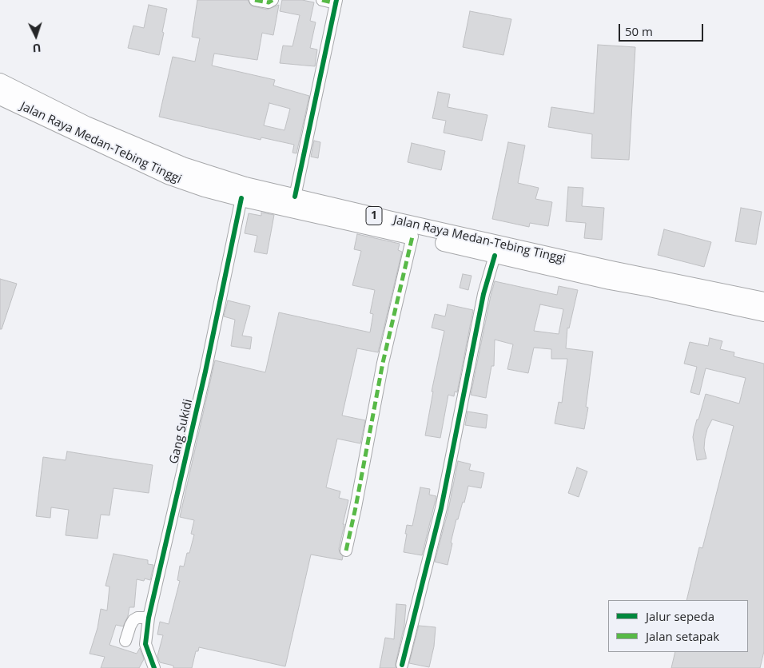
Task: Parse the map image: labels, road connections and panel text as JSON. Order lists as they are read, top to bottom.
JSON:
{
  "streets": {
    "highway": ["Jalan Raya Medan-Tebing Tinggi", "1"],
    "street": ["Gang Sukidi"]
  },
  "crossings": [
    ["Jalan Raya Medan-Tebing Tinggi", "Gang Sukidi"]
  ],
  "legend": ["Jalur sepeda", "Jalan setapak"],
  "scale_bar": "50 m",
  "north": "bottom"
}
